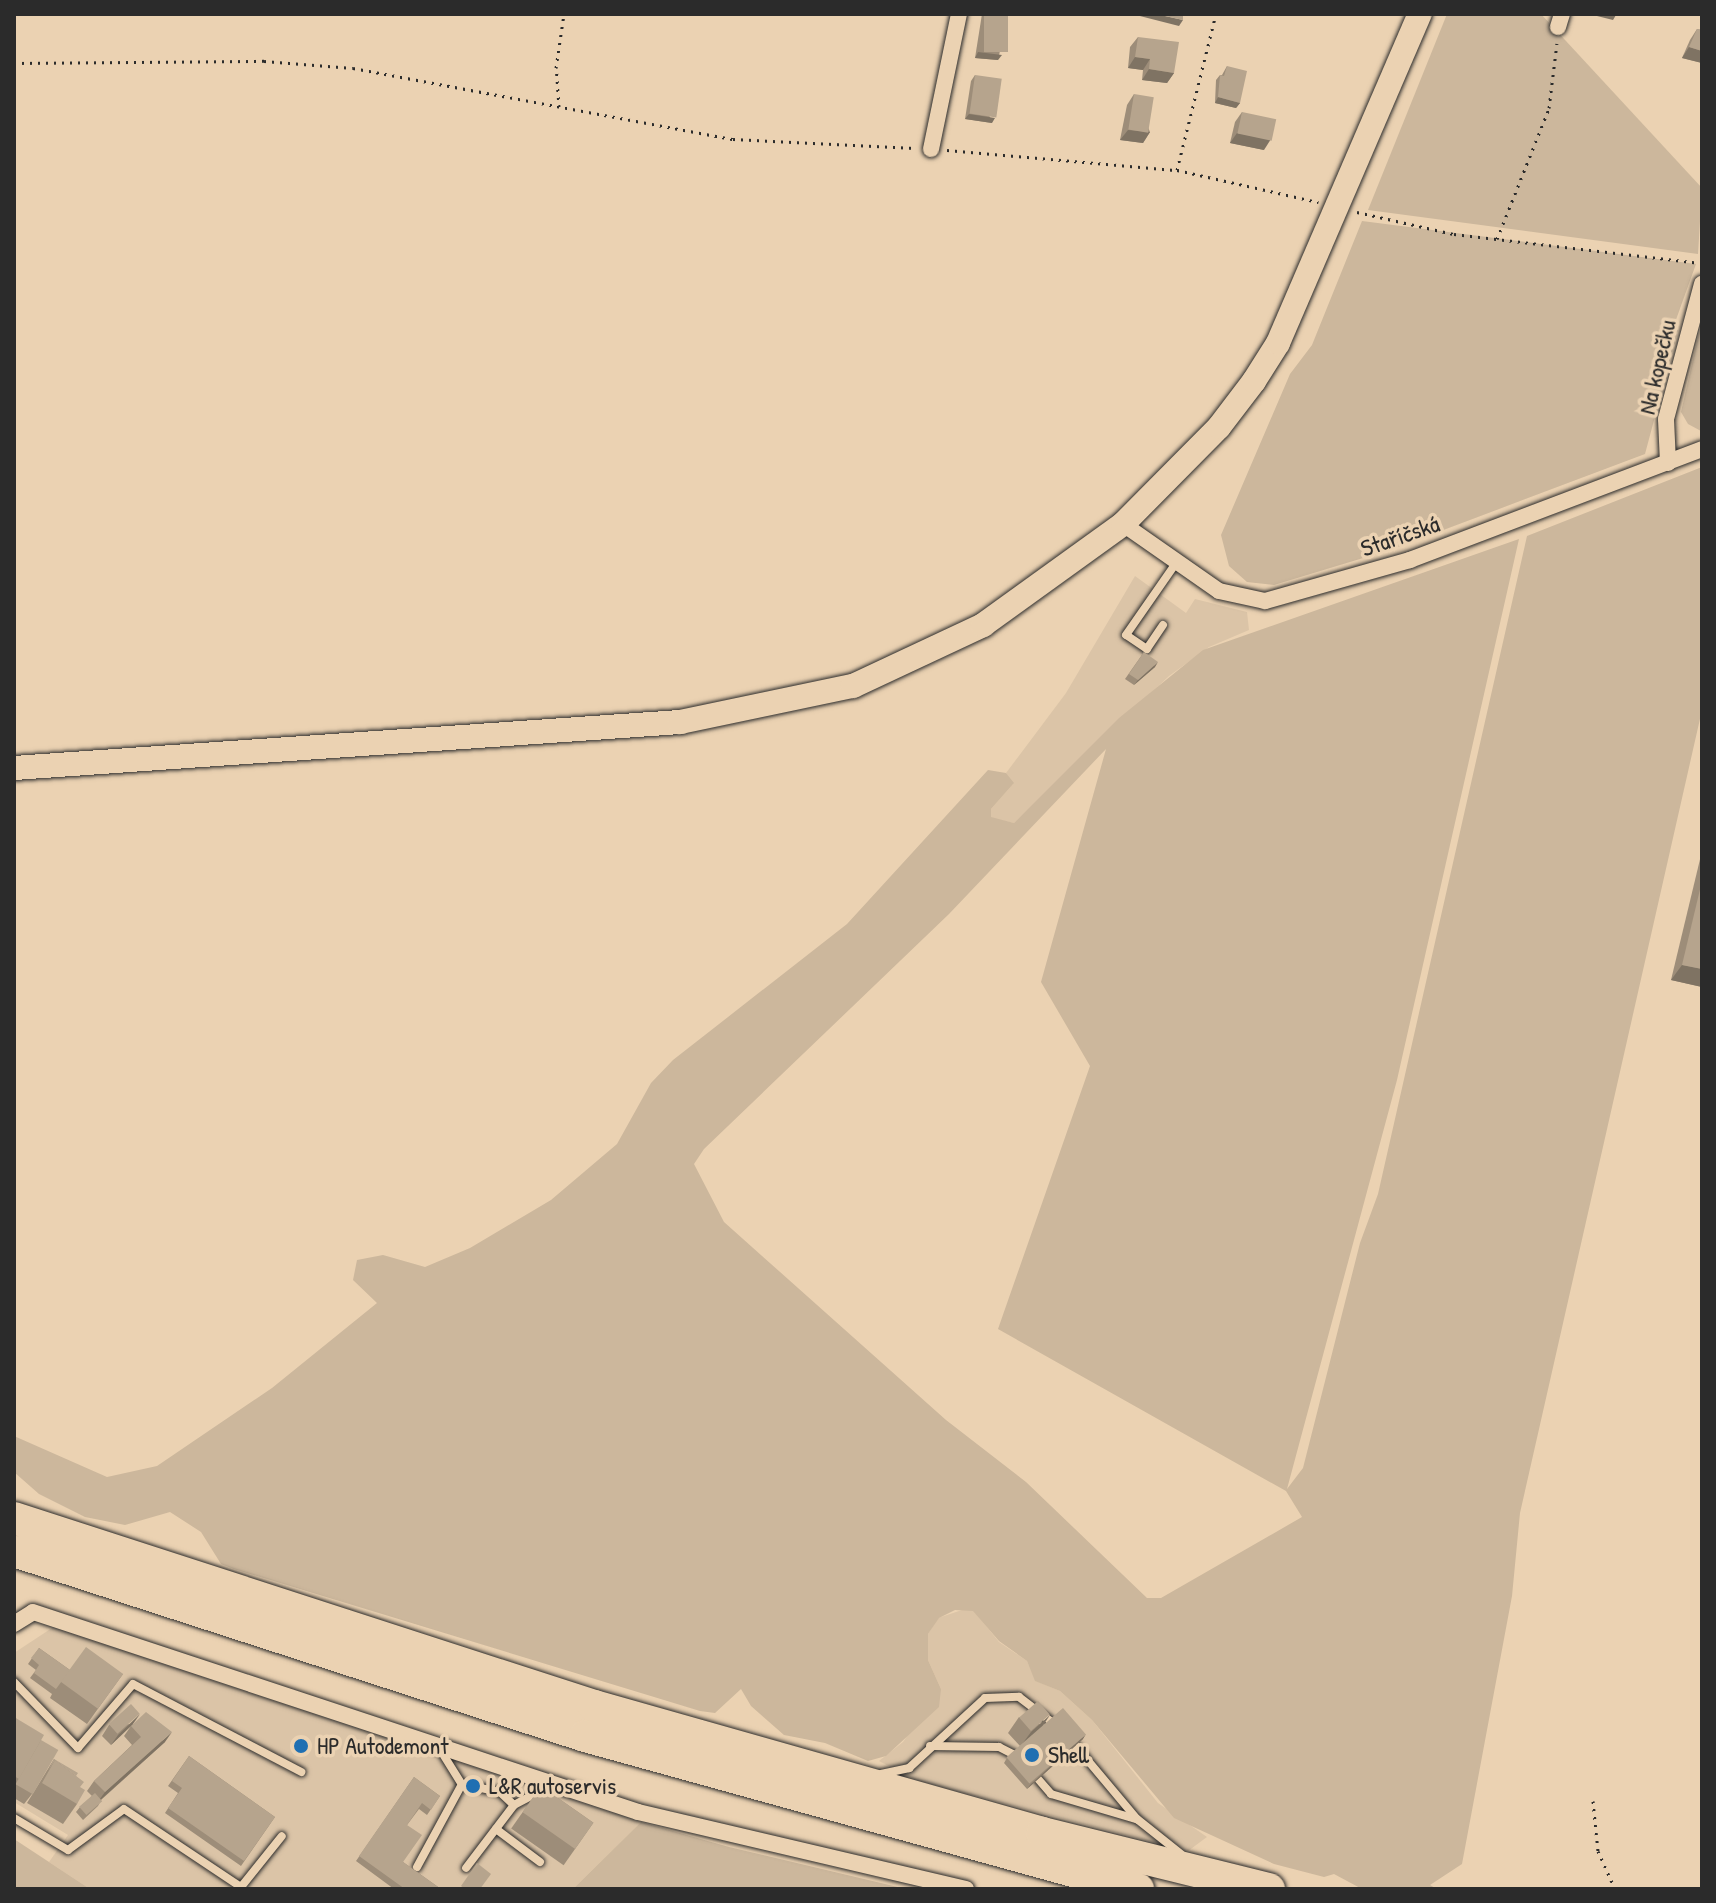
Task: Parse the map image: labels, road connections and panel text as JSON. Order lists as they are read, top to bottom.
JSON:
{
  "streets": {
    "street": ["Na kopečku", "Staříčská"]
  },
  "crossings": [
    ["Na kopečku", "Staříčská"]
  ],
  "places": ["HP Autodemont", "Shell", "L&R autoservis"]
}
